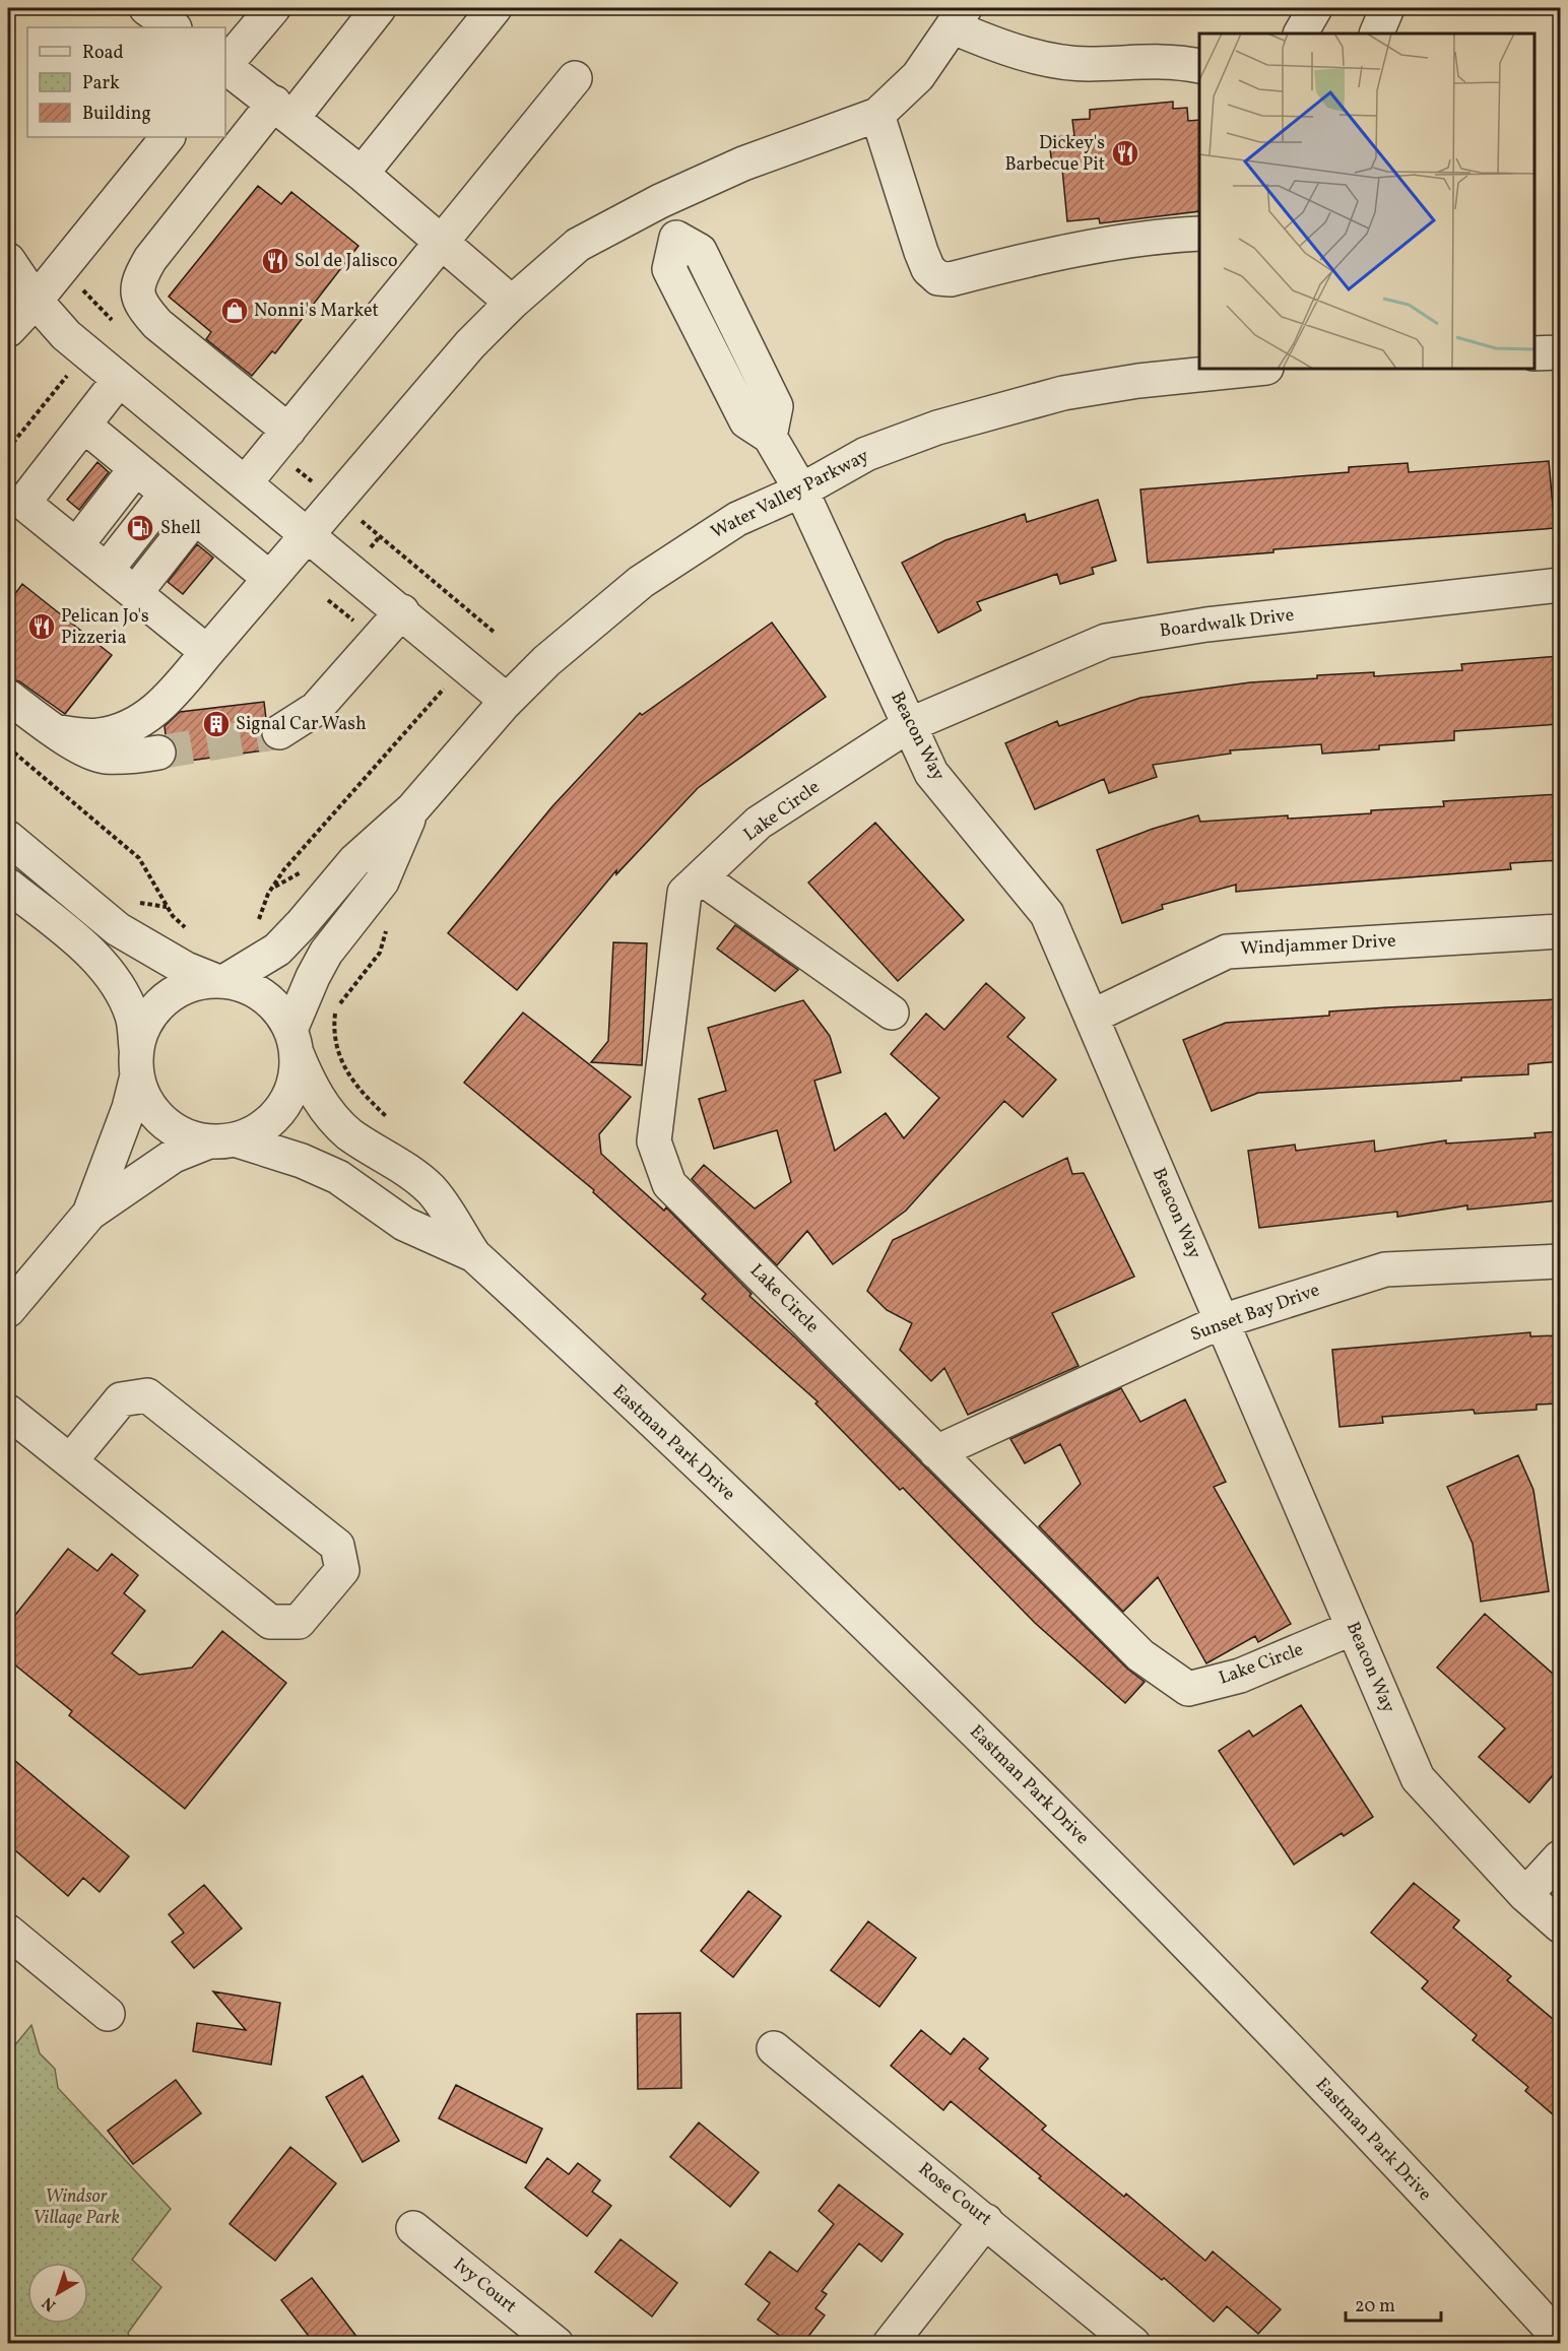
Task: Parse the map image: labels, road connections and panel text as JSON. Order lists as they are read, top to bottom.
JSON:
{
  "streets": {
    "street": [
      "Water Valley Parkway",
      "Boardwalk Drive",
      "Beacon Way",
      "Lake Circle",
      "Windjammer Drive",
      "Sunset Bay Drive",
      "Eastman Park Drive",
      "Rose Court",
      "Ivy Court"
    ]
  },
  "crossings": [
    ["Water Valley Parkway", "Beacon Way"],
    ["Water Valley Parkway", "Eastman Park Drive"],
    ["Boardwalk Drive", "Beacon Way"],
    ["Boardwalk Drive", "Lake Circle"],
    ["Beacon Way", "Lake Circle"],
    ["Beacon Way", "Windjammer Drive"],
    ["Beacon Way", "Sunset Bay Drive"],
    ["Lake Circle", "Sunset Bay Drive"]
  ],
  "parks": ["Windsor Village Park"],
  "places": {
    "restaurant": ["Dickey's Barbecue Pit", "Sol de Jalisco", "Pelican Jo's Pizzeria"],
    "shop": ["Nonni's Market"],
    "fuel station": ["Shell"],
    "building": ["Signal Car Wash"]
  },
  "legend": ["Road", "Park", "Building"],
  "scale_bar": "20 m",
  "north": "bottom left"
}
